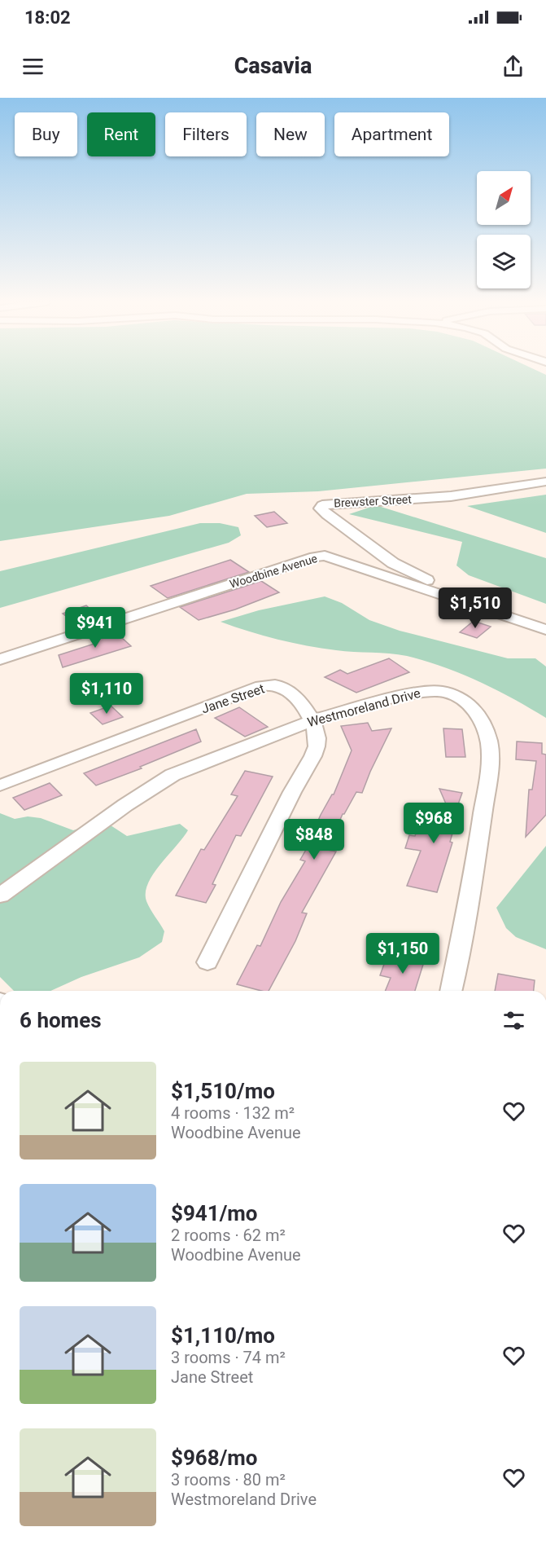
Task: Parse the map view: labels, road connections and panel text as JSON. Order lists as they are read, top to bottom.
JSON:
{
  "streets": {
    "street": [
      "Brewster Street",
      "Woodbine Avenue",
      "Jane Street",
      "Westmoreland Drive"
    ]
  },
  "crossings": [
    ["Brewster Street", "Woodbine Avenue"],
    ["Jane Street", "Westmoreland Drive"]
  ],
  "north": "top right",
  "page": {
    "status": "18:02",
    "header": "Casavia",
    "chip": [
      "Buy",
      "Rent",
      "Filters",
      "New",
      "Apartment"
    ],
    "price": [
      "$1,510",
      "$941",
      "$1,110",
      "$968",
      "$848",
      "$1,150"
    ],
    "heading": "6 homes",
    "list": [
      {
        "name": "$1,510/mo",
        "note": "4 rooms · 132 m² · Woodbine Avenue"
      },
      {
        "name": "$941/mo",
        "note": "2 rooms · 62 m² · Woodbine Avenue"
      },
      {
        "name": "$1,110/mo",
        "note": "3 rooms · 74 m² · Jane Street"
      },
      {
        "name": "$968/mo",
        "note": "3 rooms · 80 m² · Westmoreland Drive"
      }
    ]
  }
}
